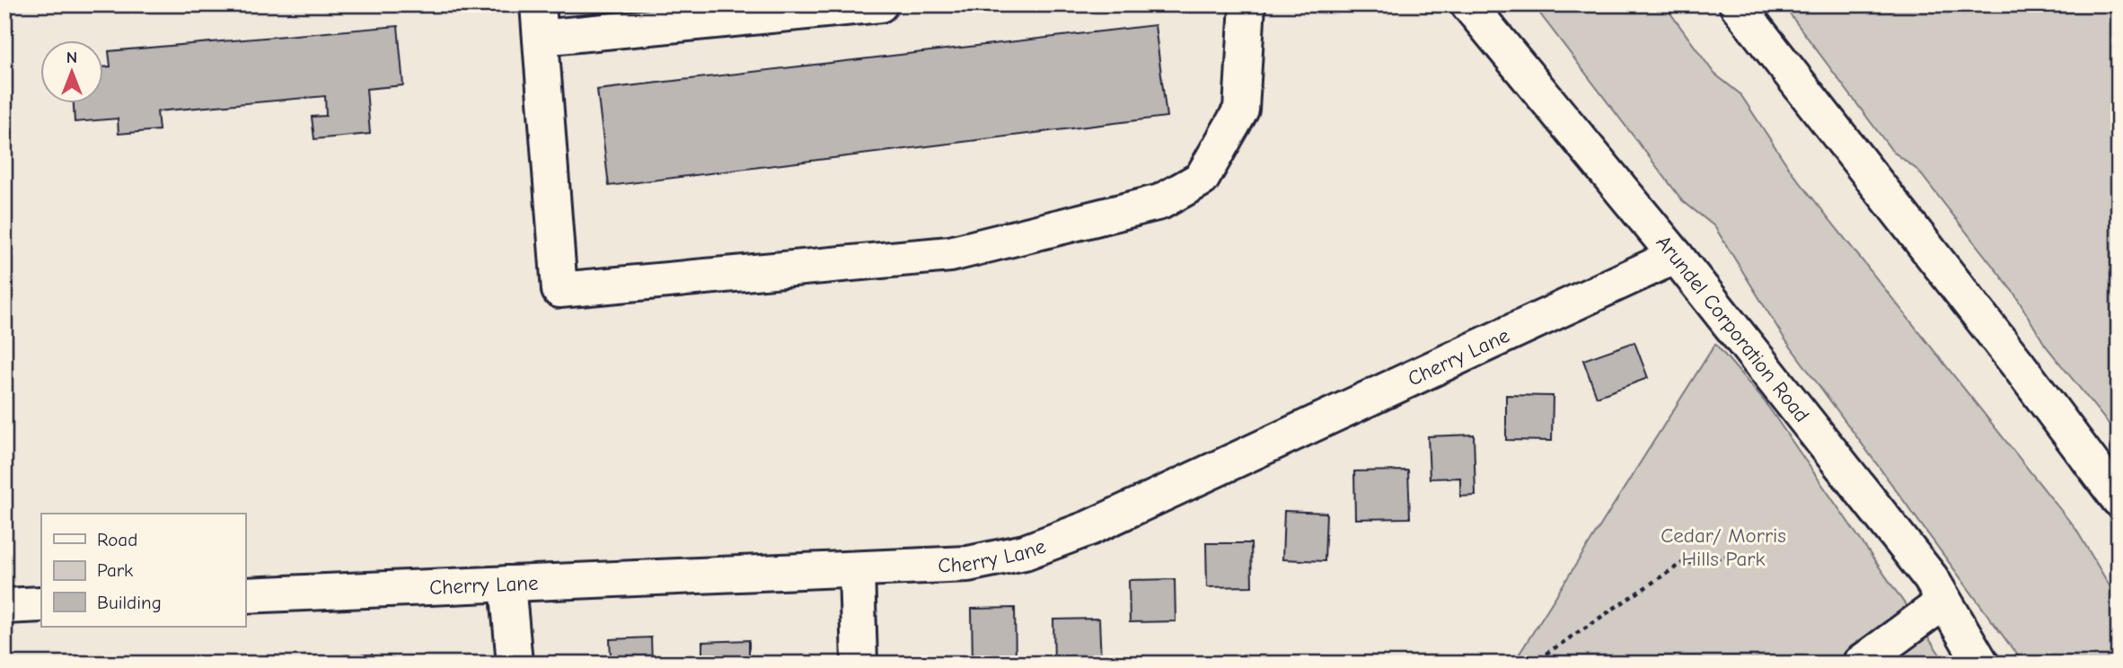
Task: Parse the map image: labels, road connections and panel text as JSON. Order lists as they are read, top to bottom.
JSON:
{
  "streets": {
    "main road": ["Arundel Corporation Road", "Cherry Lane"]
  },
  "crossings": [
    ["Arundel Corporation Road", "Cherry Lane"]
  ],
  "parks": ["Cedar/ Morris Hills Park"],
  "legend": ["Road", "Park", "Building"],
  "north": "top"
}
